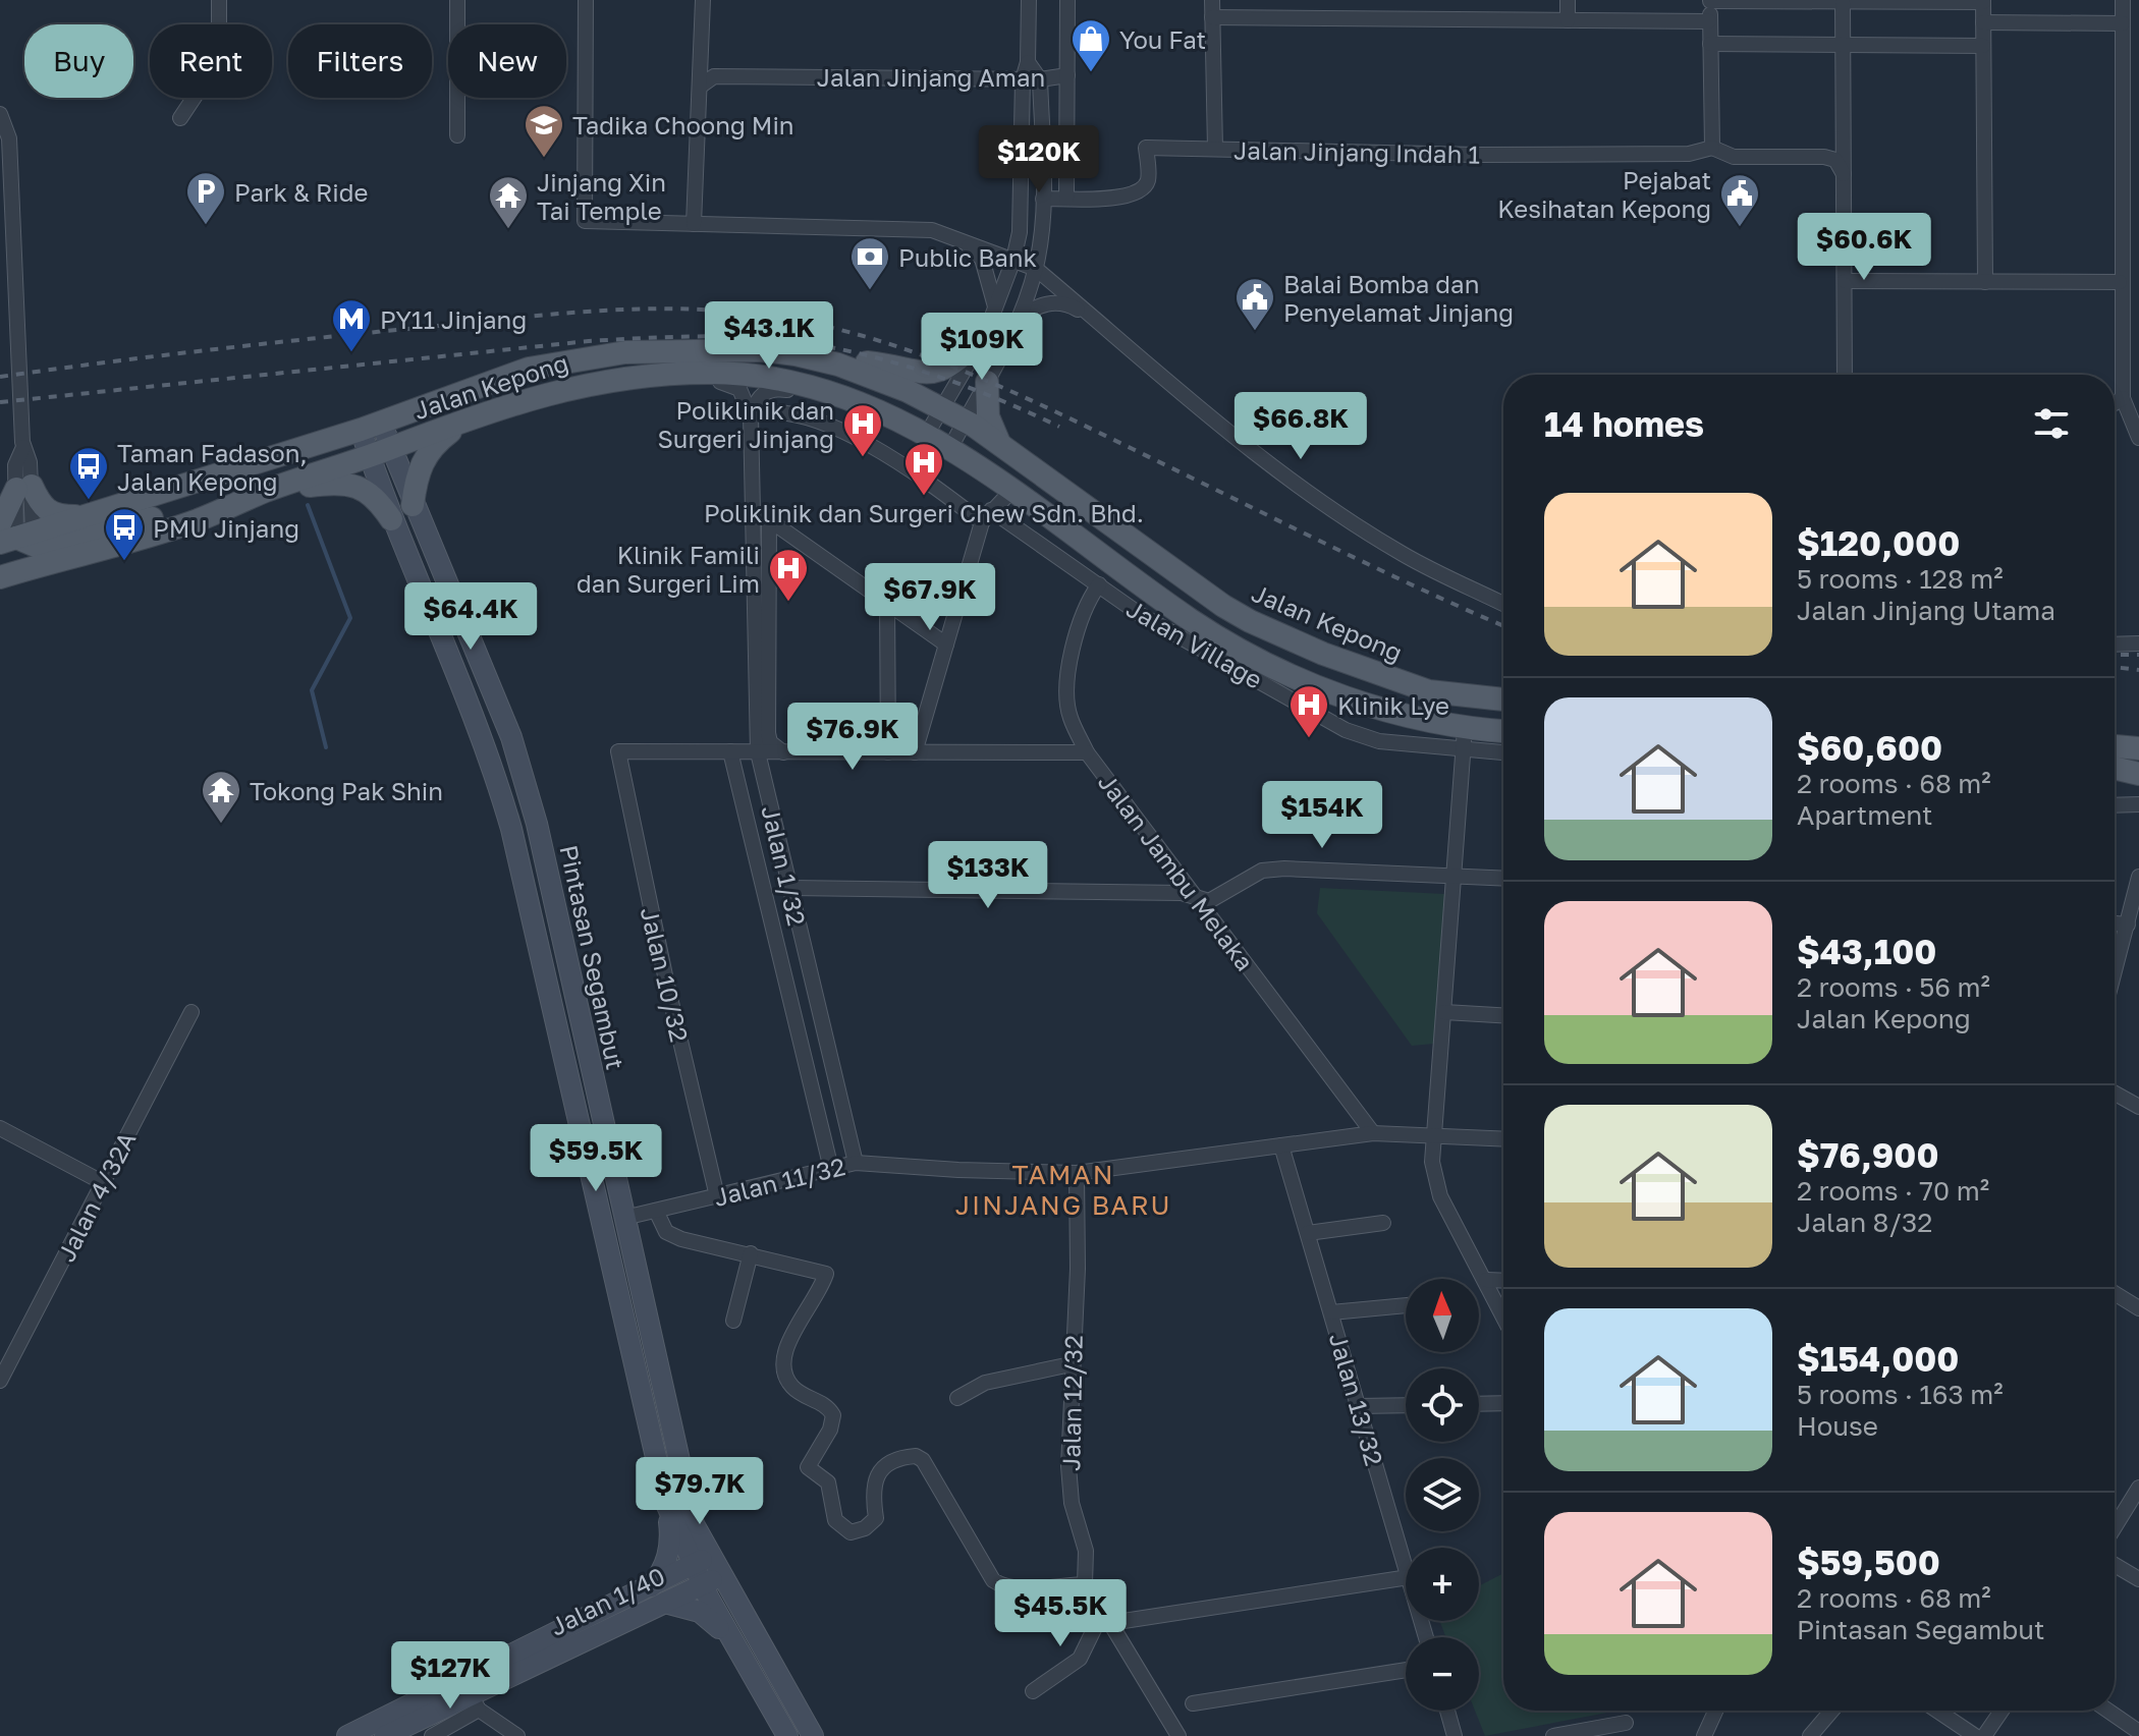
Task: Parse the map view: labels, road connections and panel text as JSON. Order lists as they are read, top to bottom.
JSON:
{
  "streets": {
    "main road": ["Jalan Kepong", "Pintasan Segambut", "Jalan 1/40"],
    "street": [
      "Jalan Jinjang Aman",
      "Jalan Jinjang Indah 1",
      "Jalan Village",
      "Jalan 1/32",
      "Jalan Jambu Melaka",
      "Jalan 10/32",
      "Jalan 11/32",
      "Jalan 4/32A",
      "Jalan 13/32",
      "Jalan 12/32"
    ]
  },
  "crossings": [
    ["Jalan Kepong", "Jalan Village"],
    ["Jalan Kepong", "Pintasan Segambut"],
    ["Jalan Village", "Jalan 1/32"],
    ["Jalan Village", "Jalan Jambu Melaka"],
    ["Jalan 1/32", "Jalan 11/32"],
    ["Jalan Jambu Melaka", "Jalan 11/32"],
    ["Pintasan Segambut", "Jalan 11/32"],
    ["Pintasan Segambut", "Jalan 1/40"],
    ["Jalan 10/32", "Jalan 11/32"],
    ["Jalan 11/32", "Jalan 13/32"],
    ["Jalan 11/32", "Jalan 12/32"]
  ],
  "districts": ["TAMAN JINJANG BARU"],
  "places": {
    "shop": ["You Fat"],
    "school or university": ["Tadika Choong Min"],
    "parking": ["Park & Ride"],
    "public building": ["Pejabat Kesihatan Kepong", "Balai Bomba dan Penyelamat Jinjang"],
    "temple": ["Jinjang Xin Tai Temple", "Tokong Pak Shin"],
    "bank": ["Public Bank"],
    "metro station": ["PY11 Jinjang"],
    "hospital": [
      "Poliklinik dan Surgeri Jinjang",
      "Poliklinik dan Surgeri Chew Sdn. Bhd.",
      "Klinik Famili dan Surgeri Lim",
      "Klinik Lye"
    ],
    "bus stop": ["Taman Fadason, Jalan Kepong", "PMU Jinjang"]
  },
  "north": "top",
  "page": {
    "chip": [
      "Buy",
      "Rent",
      "Filters",
      "New"
    ],
    "price": [
      "$120K",
      "$60.6K",
      "$43.1K",
      "$109K",
      "$66.8K",
      "$67.9K",
      "$64.4K",
      "$76.9K",
      "$154K",
      "$133K",
      "$59.5K",
      "$79.7K",
      "$45.5K",
      "$127K"
    ],
    "heading": "14 homes",
    "list": [
      {
        "name": "$120,000",
        "note": "5 rooms · 128 m² · Jalan Jinjang Utama"
      },
      {
        "name": "$60,600",
        "note": "2 rooms · 68 m² · Apartment"
      },
      {
        "name": "$43,100",
        "note": "2 rooms · 56 m² · Jalan Kepong"
      },
      {
        "name": "$76,900",
        "note": "2 rooms · 70 m² · Jalan 8/32"
      },
      {
        "name": "$154,000",
        "note": "5 rooms · 163 m² · House"
      },
      {
        "name": "$59,500",
        "note": "2 rooms · 68 m² · Pintasan Segambut"
      }
    ],
    "map_buttons": ["+", "−"]
  }
}
